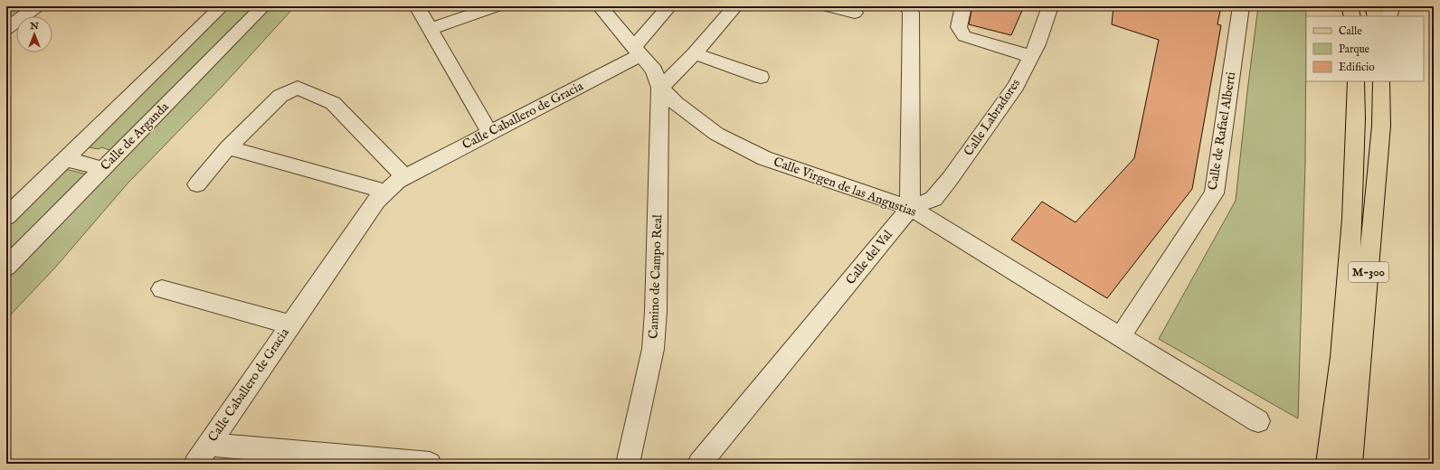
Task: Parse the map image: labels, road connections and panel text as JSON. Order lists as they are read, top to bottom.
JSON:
{
  "streets": {
    "main road": ["M-300"],
    "street": [
      "Calle Caballero de Gracia",
      "Calle Labradores",
      "Calle de Rafael Alberti",
      "Calle de Arganda",
      "Calle Virgen de las Angustias",
      "Calle del Val",
      "Camino de Campo Real"
    ]
  },
  "crossings": [
    ["Calle Caballero de Gracia", "Calle Virgen de las Angustias"],
    ["Calle Labradores", "Calle Virgen de las Angustias"],
    ["Calle Labradores", "Calle del Val"],
    ["Calle de Rafael Alberti", "Calle Virgen de las Angustias"],
    ["Calle Virgen de las Angustias", "Calle del Val"],
    ["Calle Virgen de las Angustias", "Camino de Campo Real"]
  ],
  "legend": ["Calle", "Parque", "Edificio"],
  "north": "top"
}
